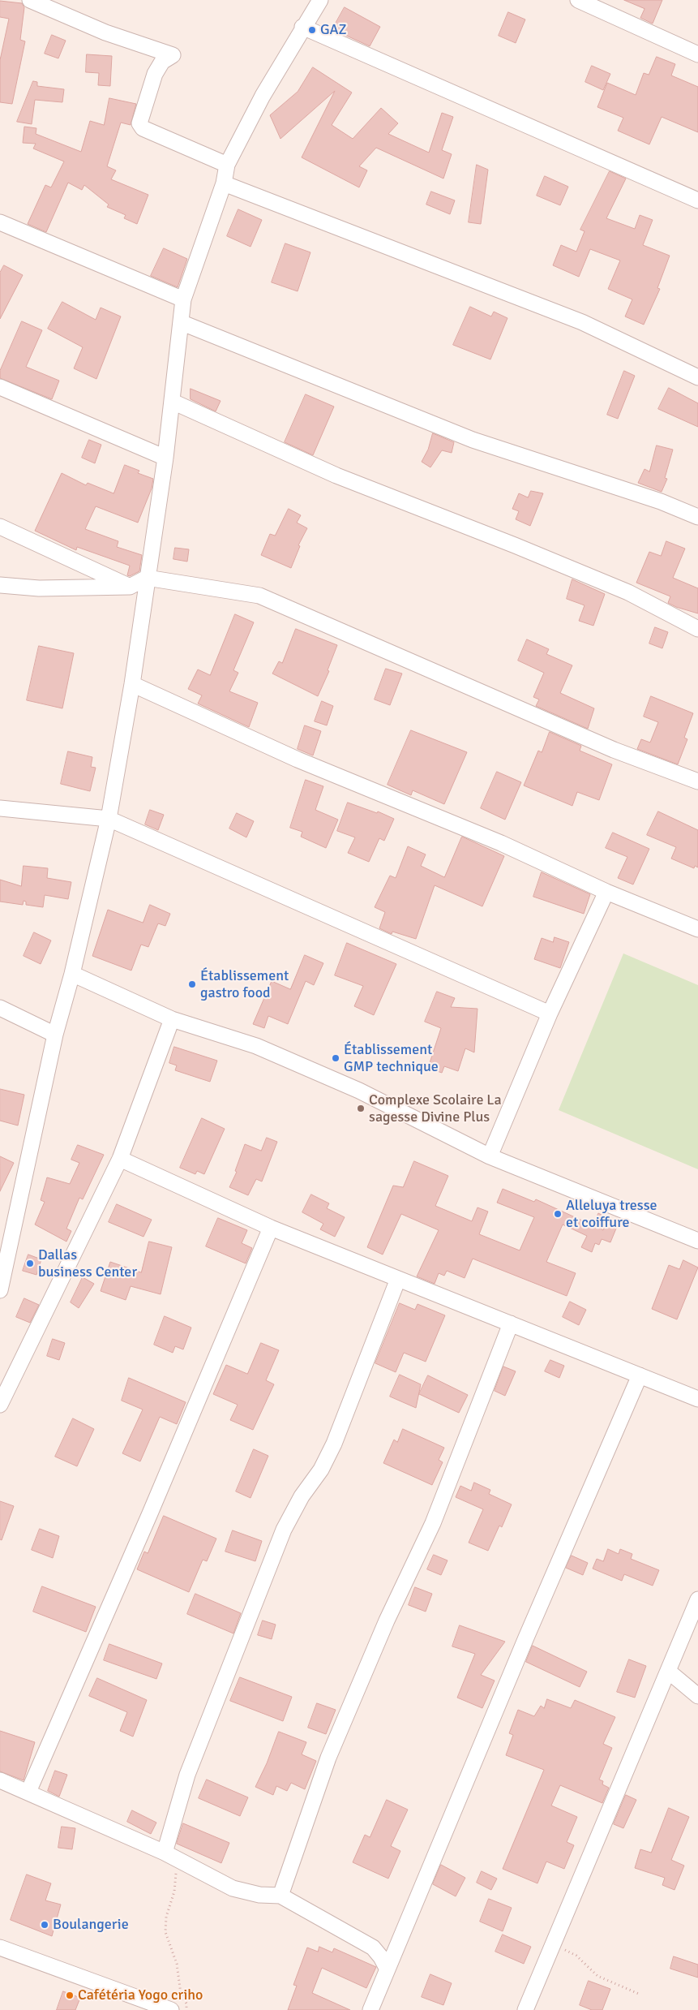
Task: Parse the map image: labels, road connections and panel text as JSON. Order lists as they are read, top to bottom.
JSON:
{
  "places": [
    "GAZ",
    "Établissement gastro food",
    "Établissement GMP technique",
    "Complexe Scolaire La sagesse Divine Plus",
    "Alleluya tresse et coiffure",
    "Dallas business Center",
    "Boulangerie",
    "Cafétéria Yogo criho"
  ]
}
